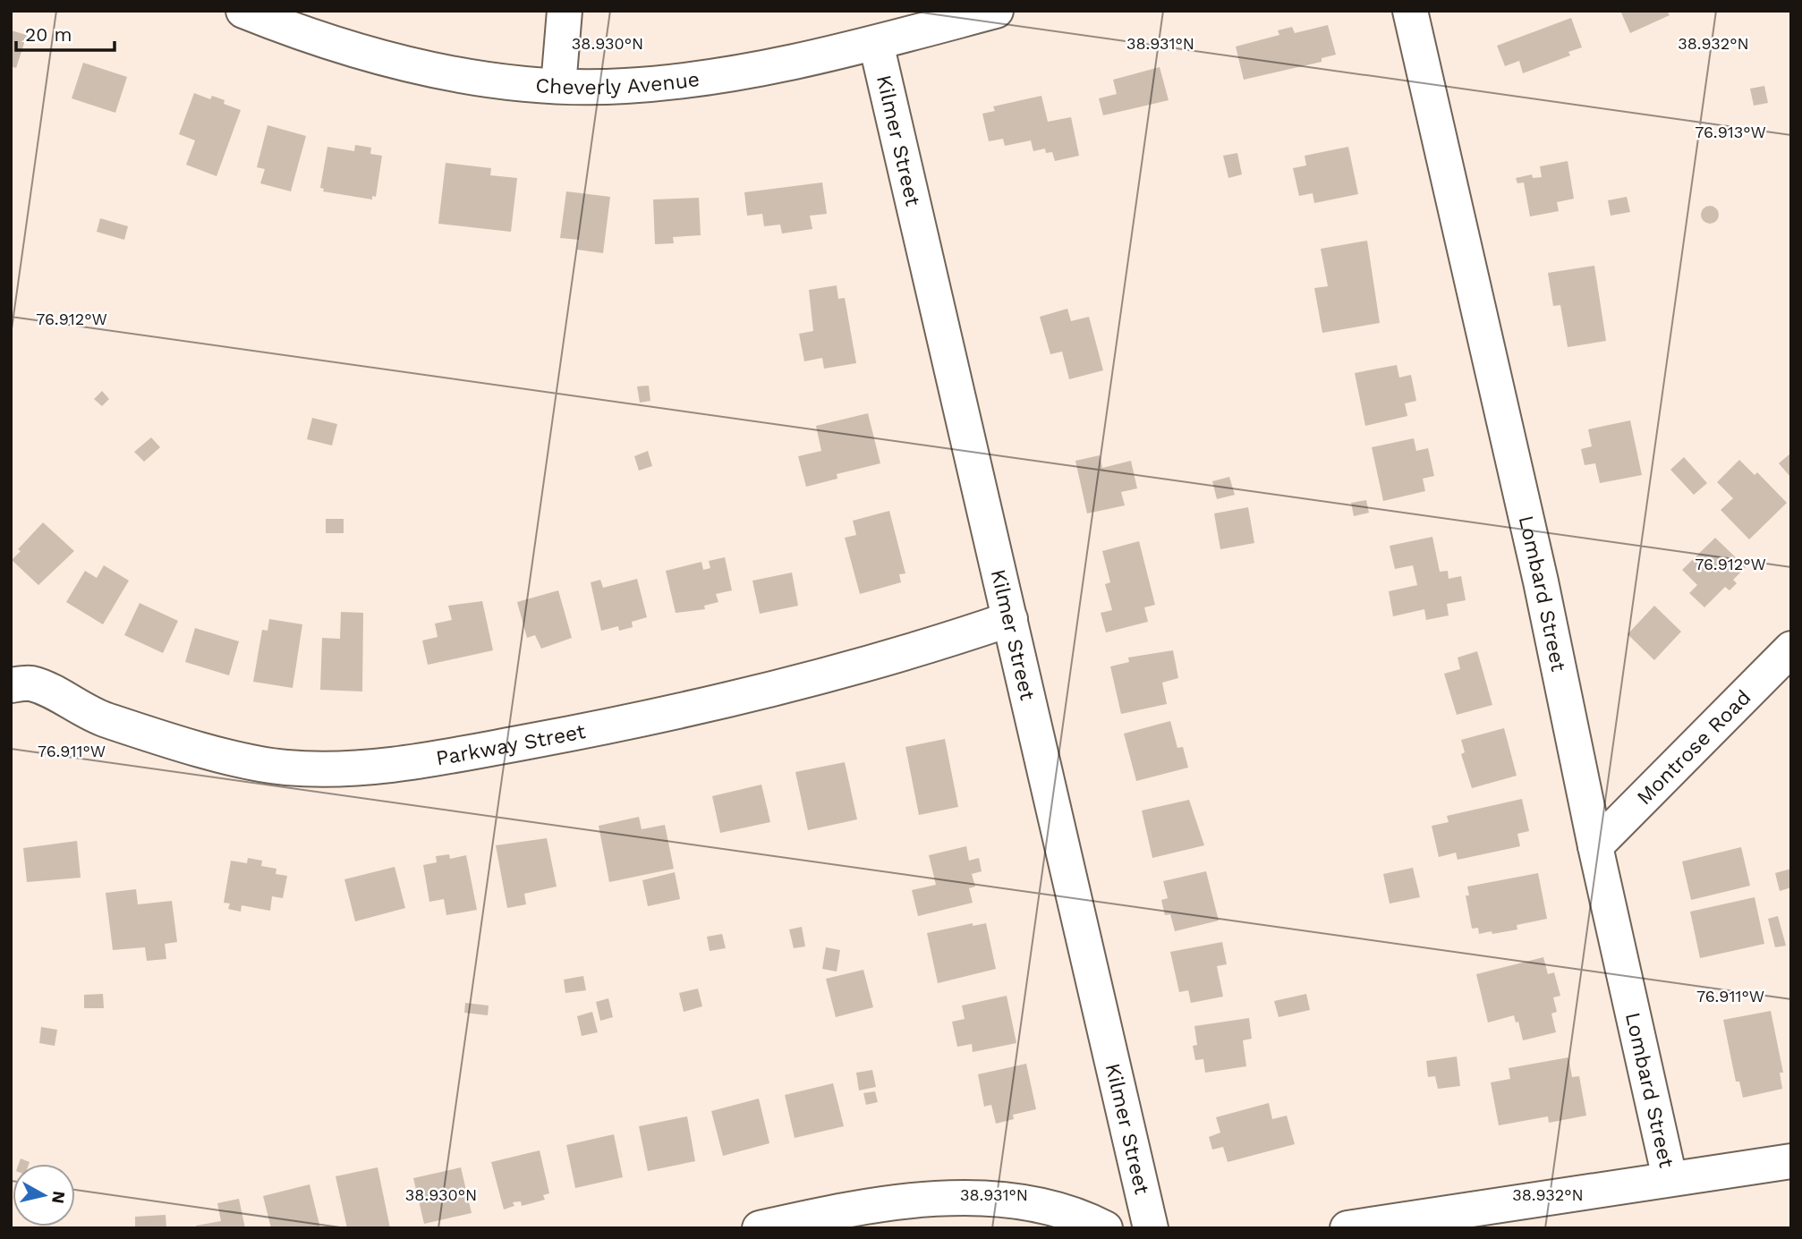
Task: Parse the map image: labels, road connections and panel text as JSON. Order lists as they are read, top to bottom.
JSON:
{
  "streets": {
    "street": [
      "Cheverly Avenue",
      "Kilmer Street",
      "Lombard Street",
      "Parkway Street",
      "Montrose Road"
    ]
  },
  "crossings": [
    ["Cheverly Avenue", "Kilmer Street"],
    ["Kilmer Street", "Parkway Street"],
    ["Lombard Street", "Montrose Road"]
  ],
  "scale_bar": "20 m",
  "north": "right",
  "coordinates": [
    "38.930°N",
    "38.931°N",
    "38.932°N",
    "76.913°W",
    "76.912°W",
    "76.911°W"
  ]
}
